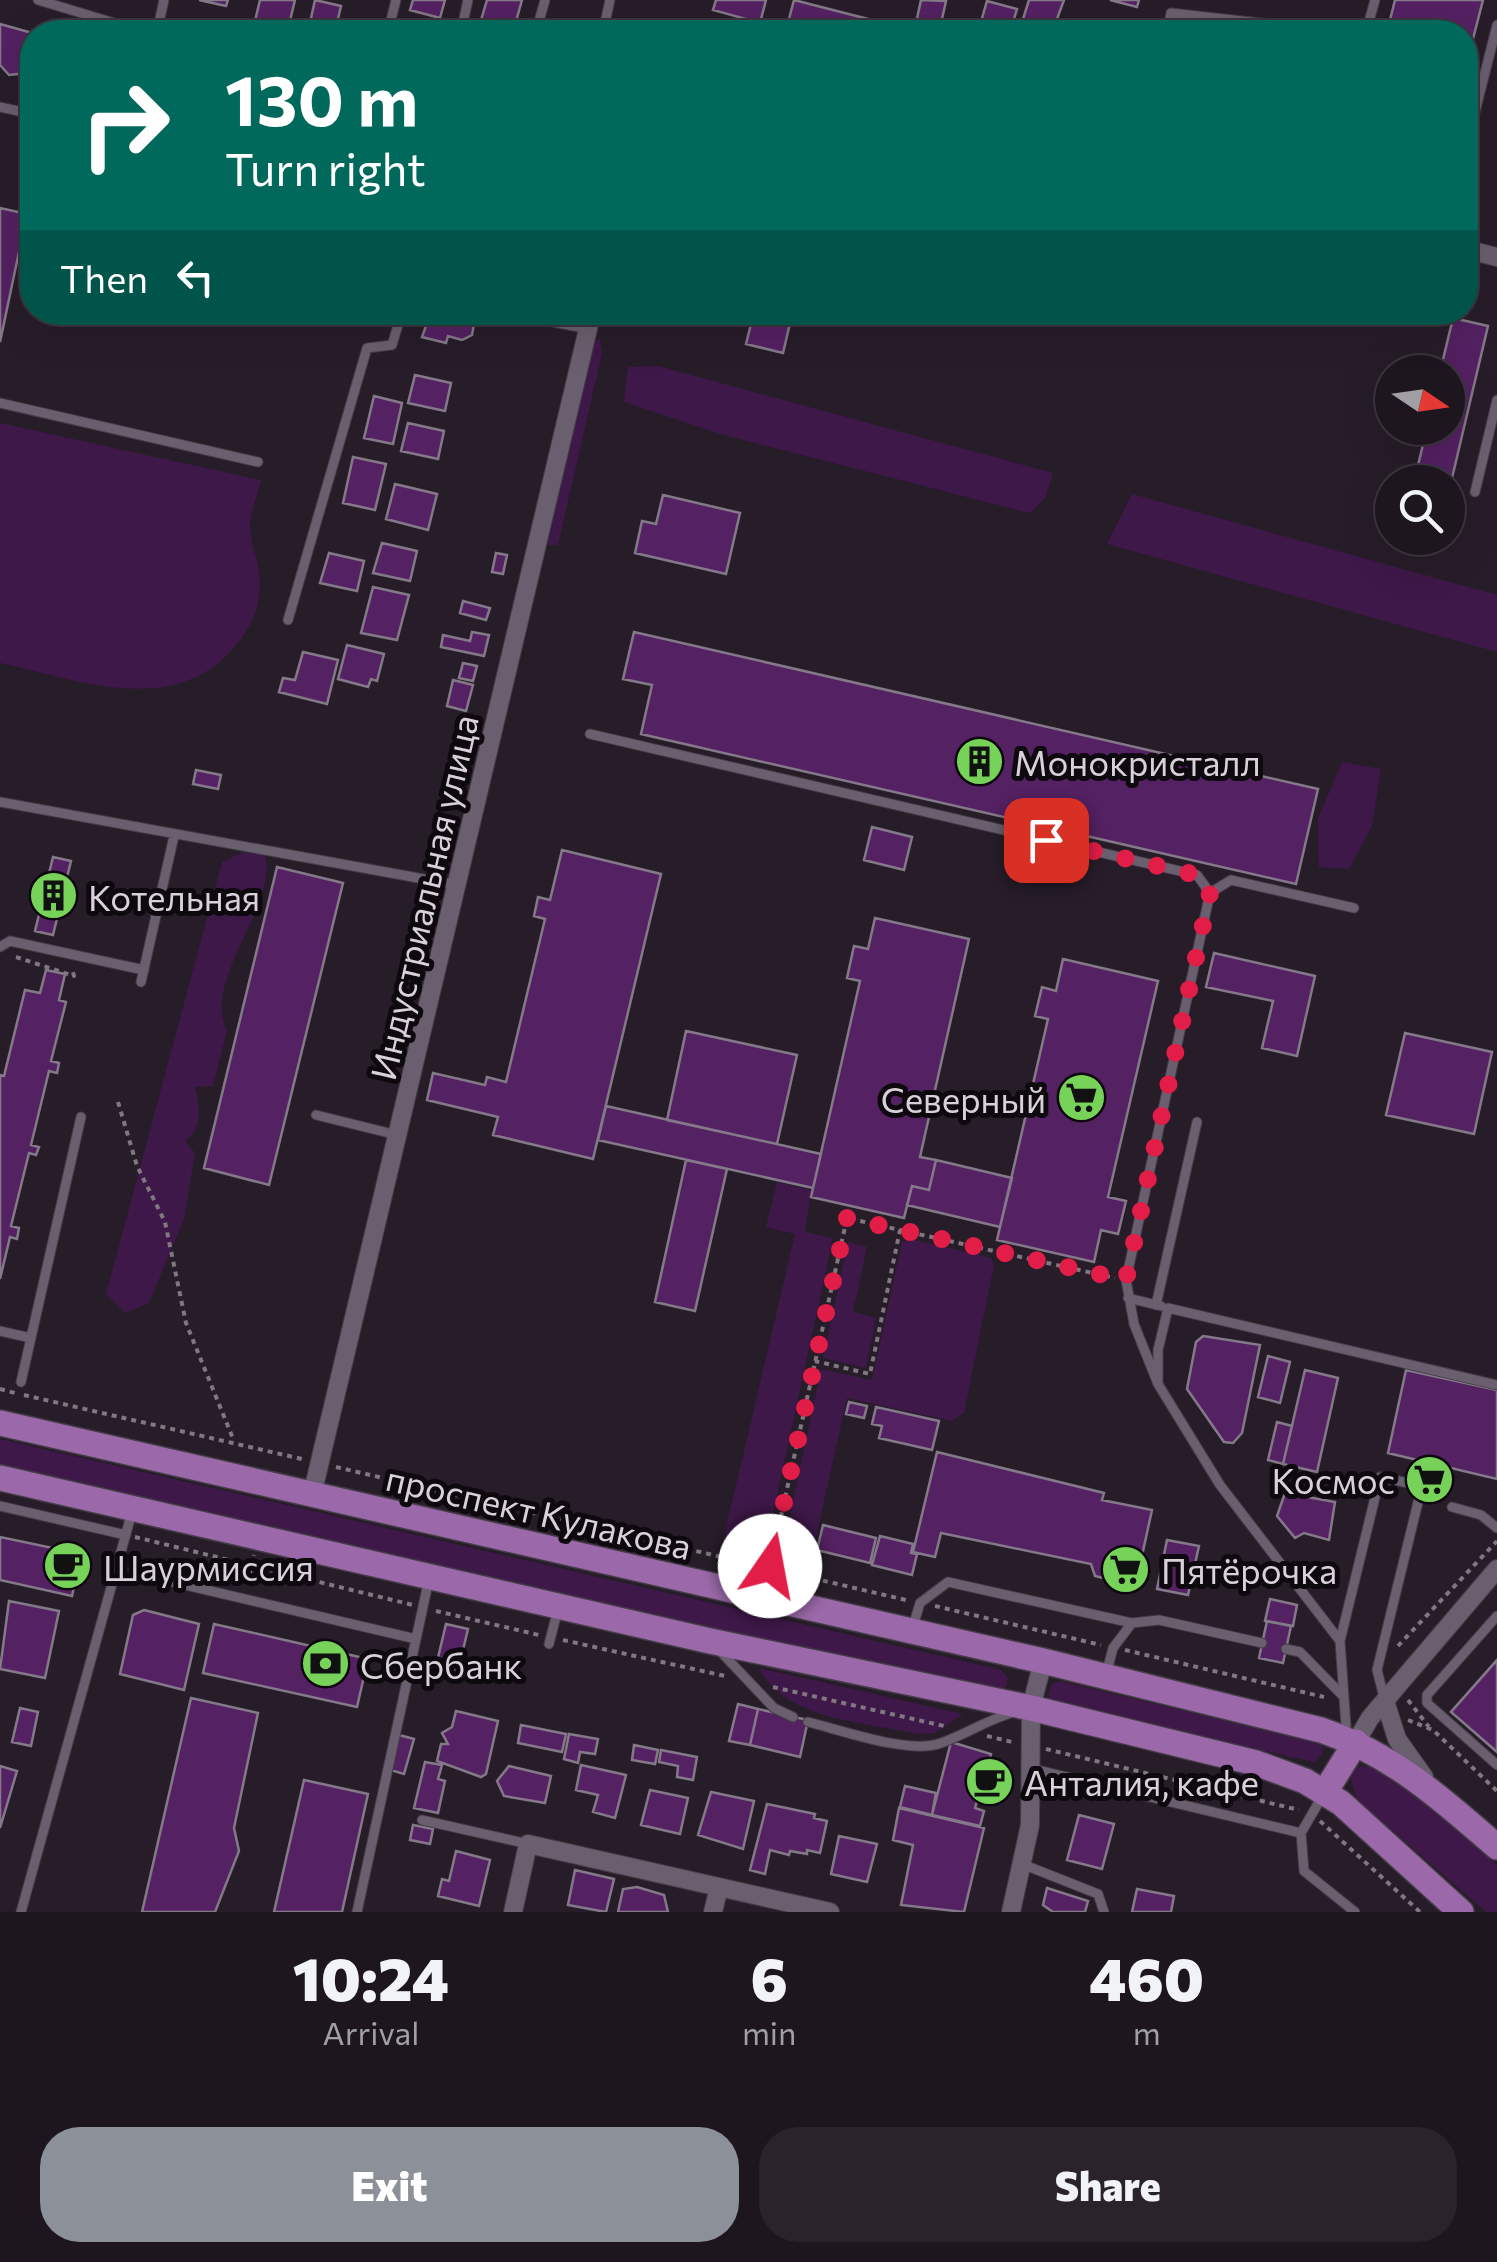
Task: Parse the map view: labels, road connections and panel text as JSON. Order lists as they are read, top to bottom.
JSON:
{
  "streets": {
    "main road": ["проспект Кулакова"],
    "street": ["Индустриальная улица"]
  },
  "crossings": [
    ["Индустриальная улица", "проспект Кулакова"]
  ],
  "places": {
    "building": ["Монокристалл", "Котельная"],
    "supermarket": ["Северный", "Космос", "Пятёрочка"],
    "cafe": ["Шаурмиссия", "Анталия, кафе"],
    "bank": ["Сбербанк"]
  },
  "north": "right",
  "page": {
    "turn": ["130 m", "Turn right"],
    "then": "Then",
    "eta": [
      "10:24",
      "Arrival",
      "6",
      "min",
      "460",
      "m"
    ],
    "buttons": ["Exit", "Share"]
  }
}
